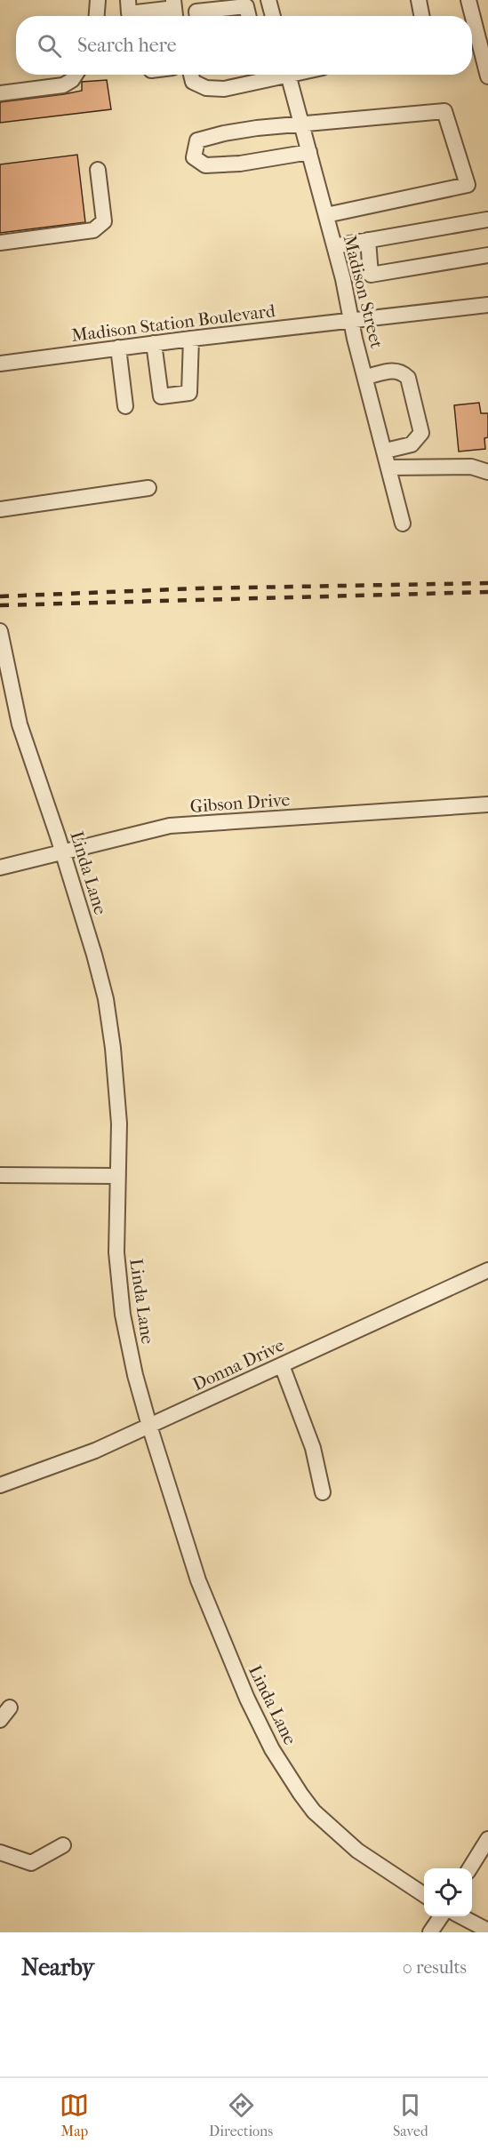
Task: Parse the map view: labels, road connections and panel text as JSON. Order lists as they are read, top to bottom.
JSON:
{
  "streets": {
    "street": [
      "Madison Street",
      "Madison Station Boulevard",
      "Gibson Drive",
      "Linda Lane",
      "Donna Drive"
    ]
  },
  "crossings": [
    ["Madison Street", "Madison Station Boulevard"],
    ["Gibson Drive", "Linda Lane"],
    ["Linda Lane", "Donna Drive"]
  ],
  "page": {
    "search": "Search here",
    "heading": ["Nearby", "0 results"],
    "nav": ["Map", "Directions", "Saved"]
  }
}
